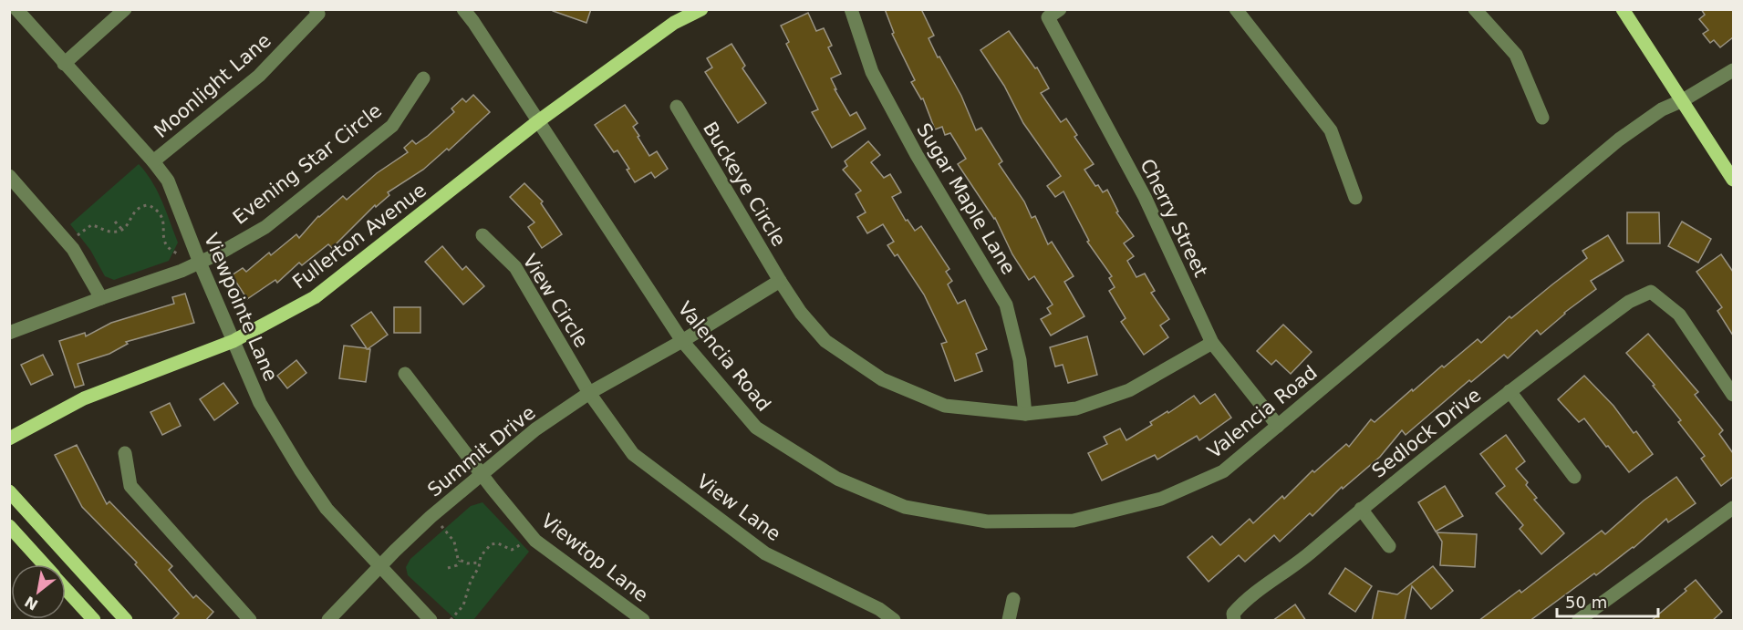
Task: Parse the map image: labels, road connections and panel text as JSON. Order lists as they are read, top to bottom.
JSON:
{
  "streets": {
    "main road": ["Fullerton Avenue"],
    "street": [
      "Moonlight Lane",
      "Evening Star Circle",
      "Buckeye Circle",
      "Sugar Maple Lane",
      "Cherry Street",
      "View Circle",
      "Viewpointe Lane",
      "Valencia Road",
      "Sedlock Drive",
      "Summit Drive",
      "View Lane",
      "Viewtop Lane"
    ]
  },
  "crossings": [
    ["Moonlight Lane", "Viewpointe Lane"],
    ["Evening Star Circle", "Viewpointe Lane"],
    ["Buckeye Circle", "Sugar Maple Lane"],
    ["Buckeye Circle", "Cherry Street"],
    ["Buckeye Circle", "Summit Drive"],
    ["Cherry Street", "Valencia Road"],
    ["Fullerton Avenue", "Viewpointe Lane"],
    ["Fullerton Avenue", "Valencia Road"],
    ["View Circle", "Summit Drive"],
    ["View Circle", "View Lane"],
    ["Viewpointe Lane", "Summit Drive"],
    ["Valencia Road", "Summit Drive"],
    ["Summit Drive", "View Lane"],
    ["Summit Drive", "Viewtop Lane"]
  ],
  "scale_bar": "50 m",
  "north": "bottom left"
}
